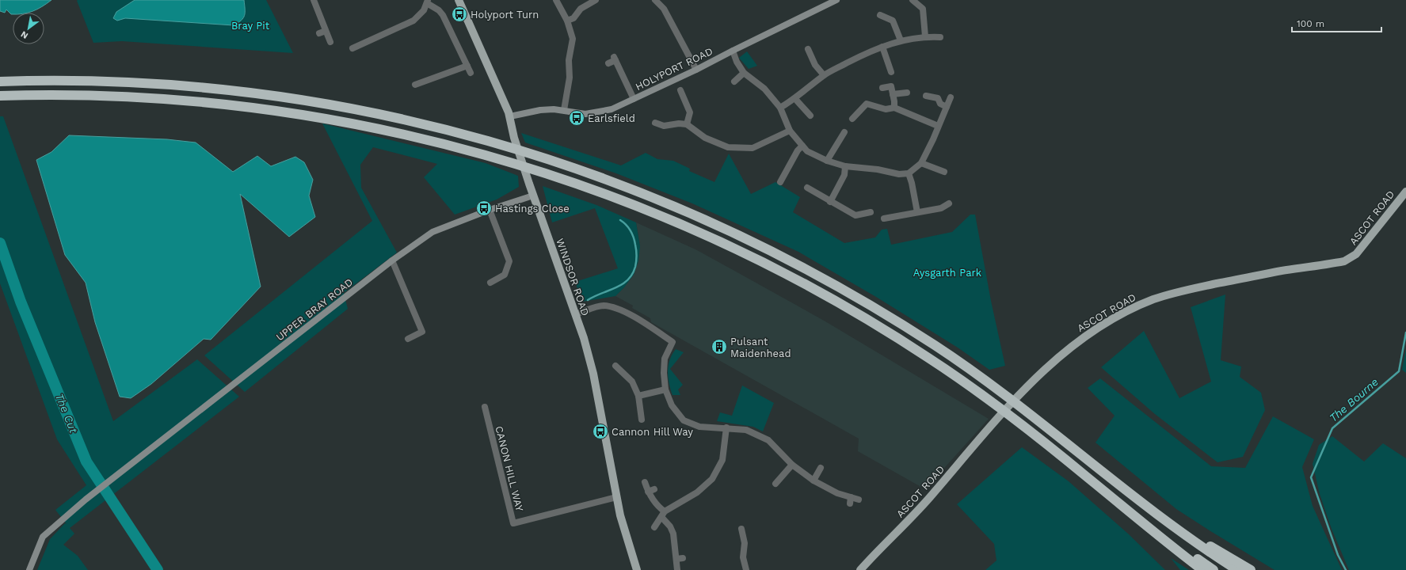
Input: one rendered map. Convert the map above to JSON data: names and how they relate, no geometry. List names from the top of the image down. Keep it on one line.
{"streets":{"main road":["HOLYPORT ROAD","ASCOT ROAD","WINDSOR ROAD","UPPER BRAY ROAD"],"street":["CANON HILL WAY"]},"crossings":[["HOLYPORT ROAD","WINDSOR ROAD"],["WINDSOR ROAD","UPPER BRAY ROAD"],["WINDSOR ROAD","CANON HILL WAY"]],"water":["The Bourne","The Cut"],"parks":["Bray Pit","Aysgarth Park"],"places":{"bus stop":["Holyport Turn","Earlsfield","Hastings Close","Cannon Hill Way"],"building":["Pulsant Maidenhead"]},"scale_bar":"100 m","north":"bottom left"}
